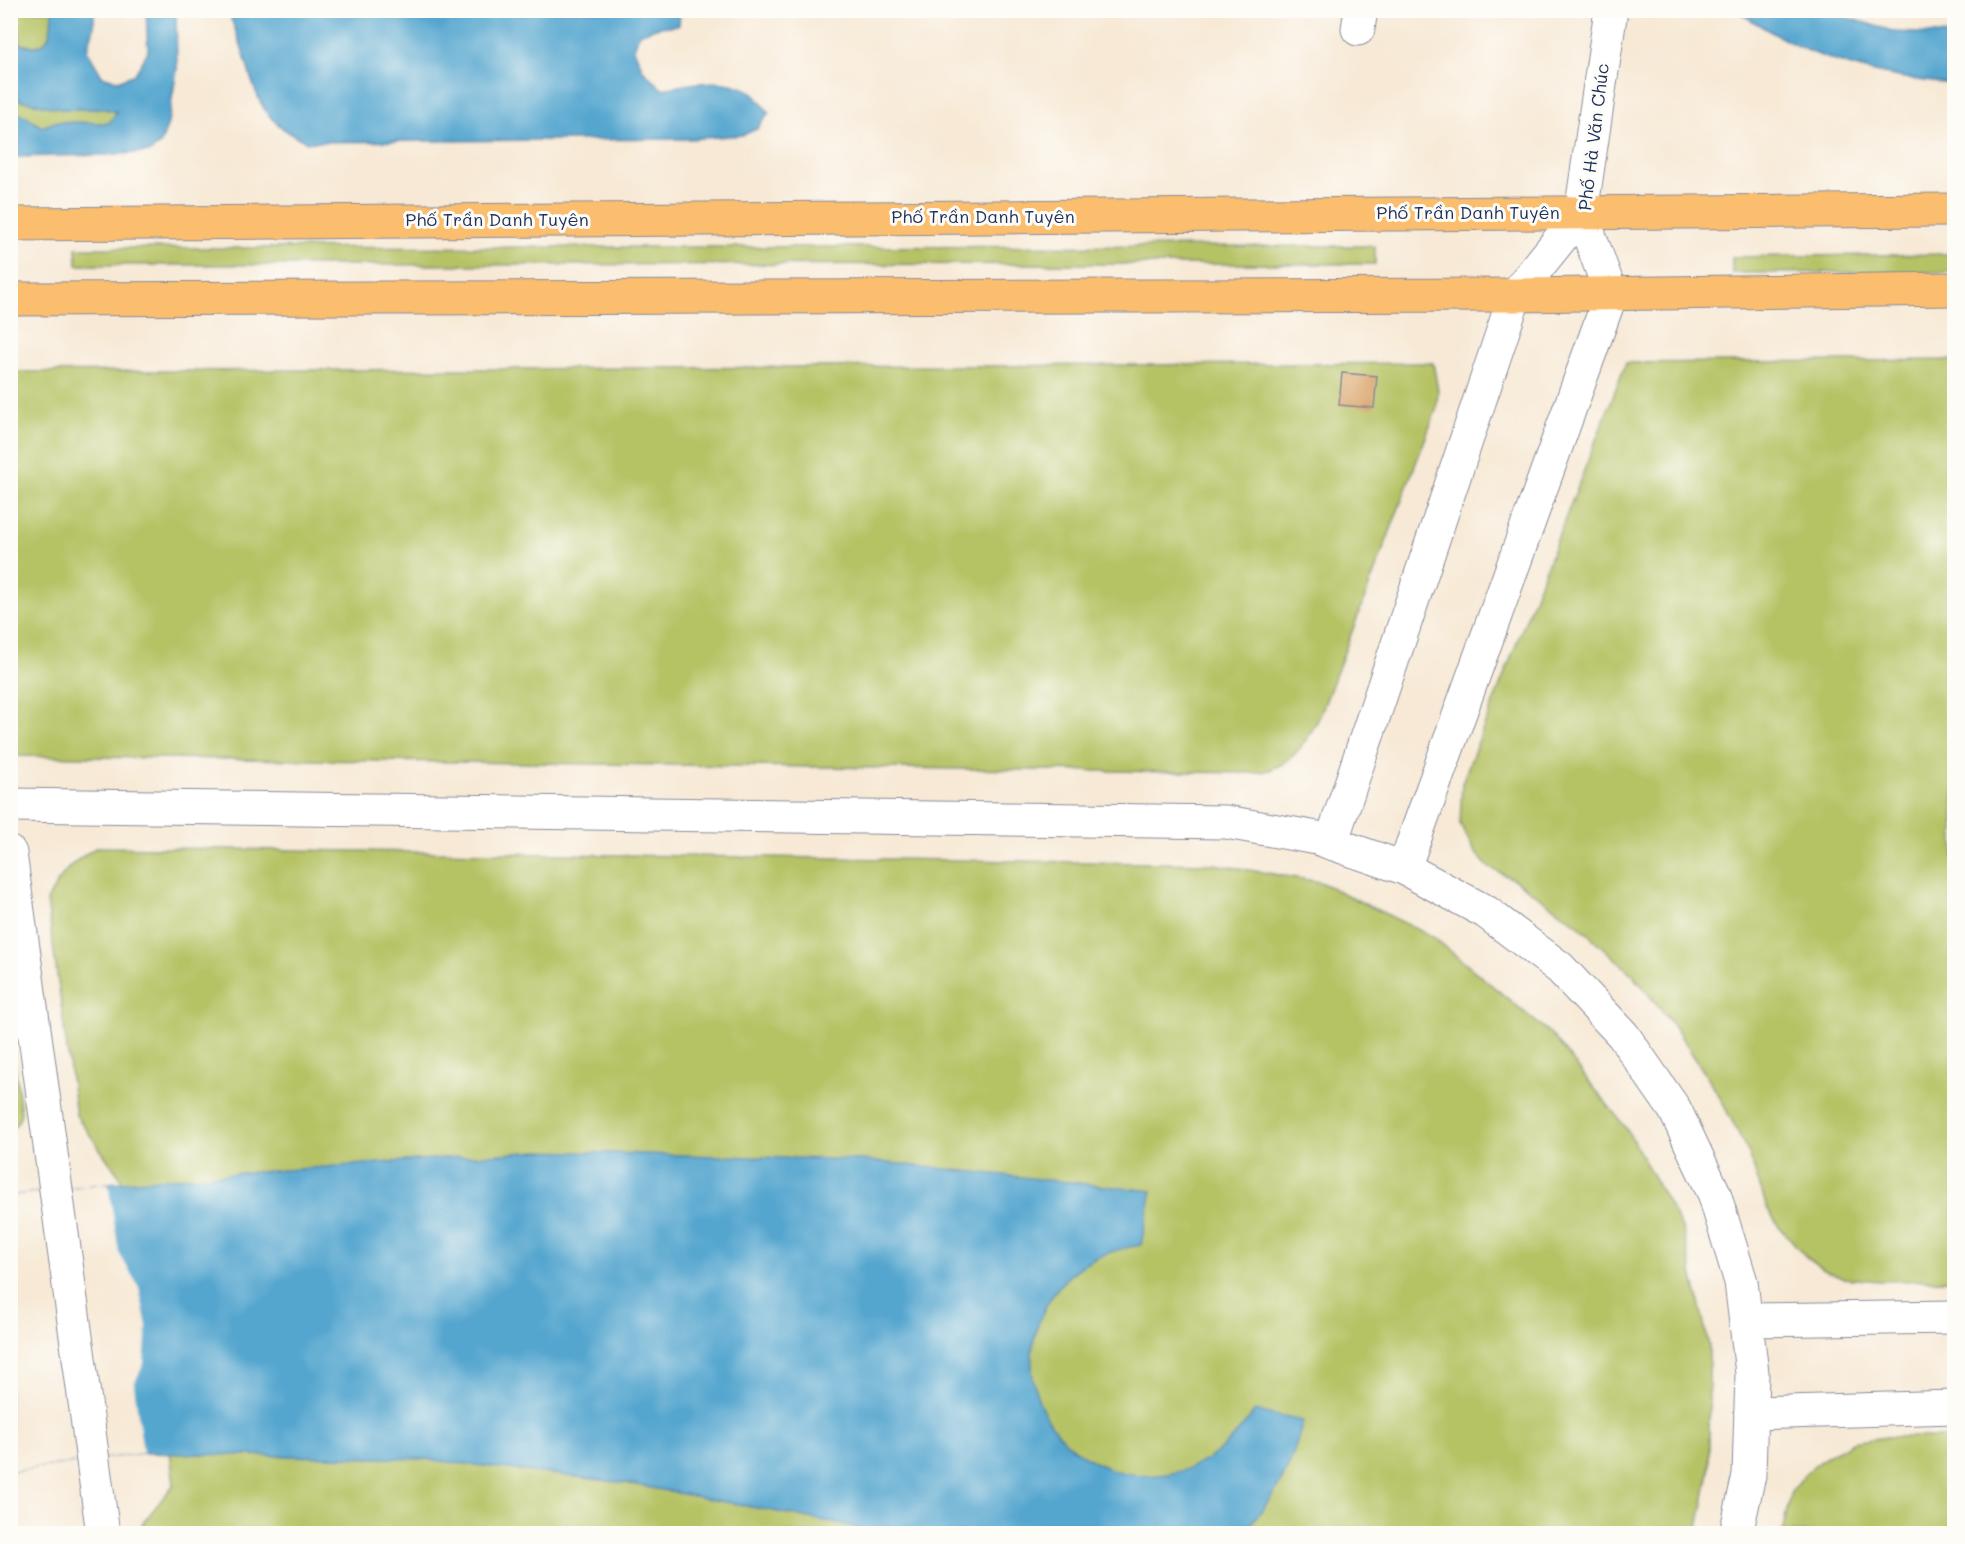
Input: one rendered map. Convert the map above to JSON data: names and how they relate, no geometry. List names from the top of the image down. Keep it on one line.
{"streets":{"main road":["Phố Trần Danh Tuyên"],"street":["Phố Hà Văn Chúc"]},"crossings":[["Phố Hà Văn Chúc","Phố Trần Danh Tuyên"]]}
